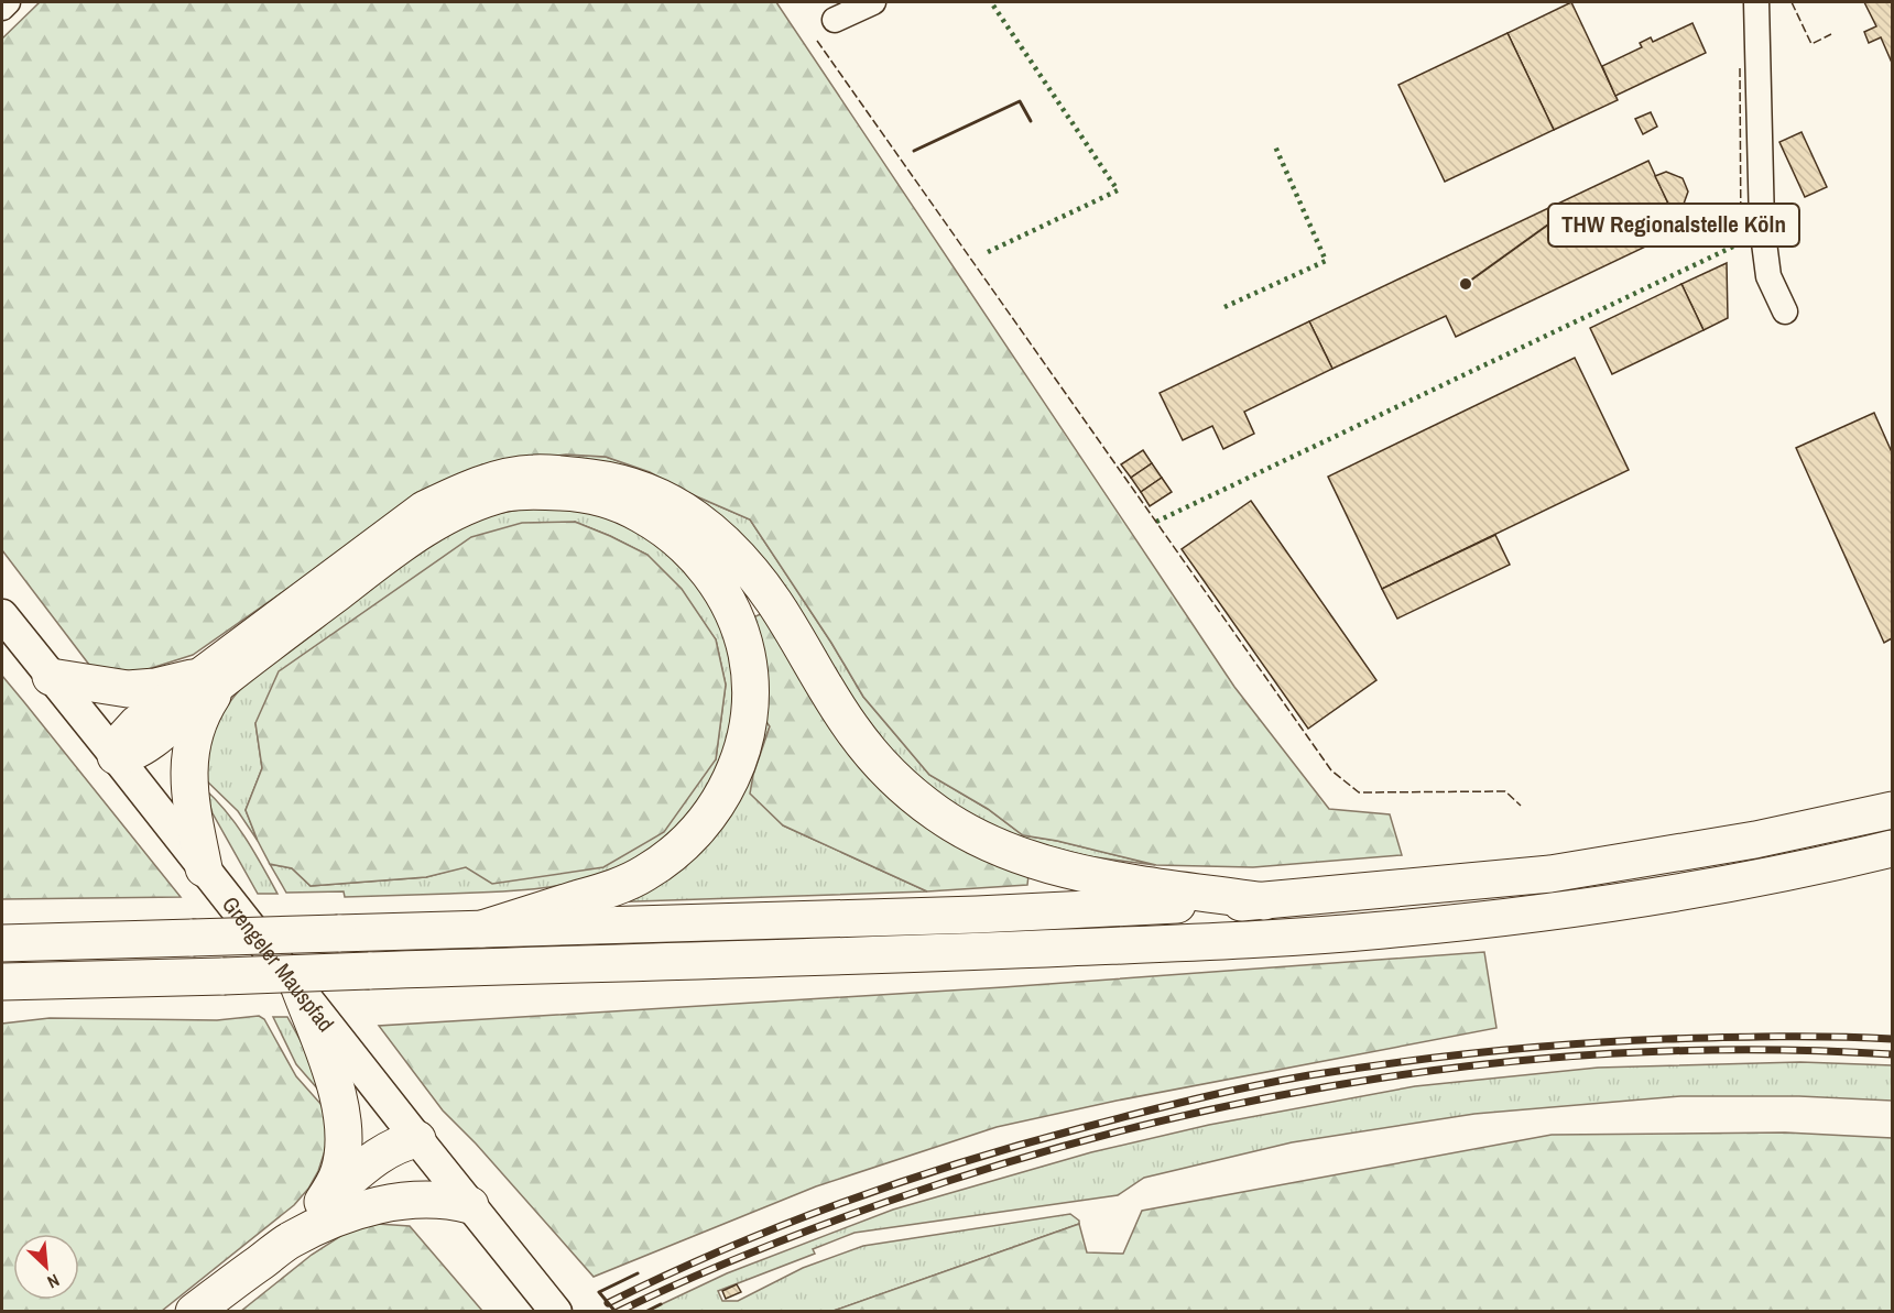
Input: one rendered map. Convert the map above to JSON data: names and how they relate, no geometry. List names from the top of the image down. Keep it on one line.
{"streets":{"main road":["Grengeler Mauspfad"]},"places":["THW Regionalstelle Köln"],"north":"bottom right"}
